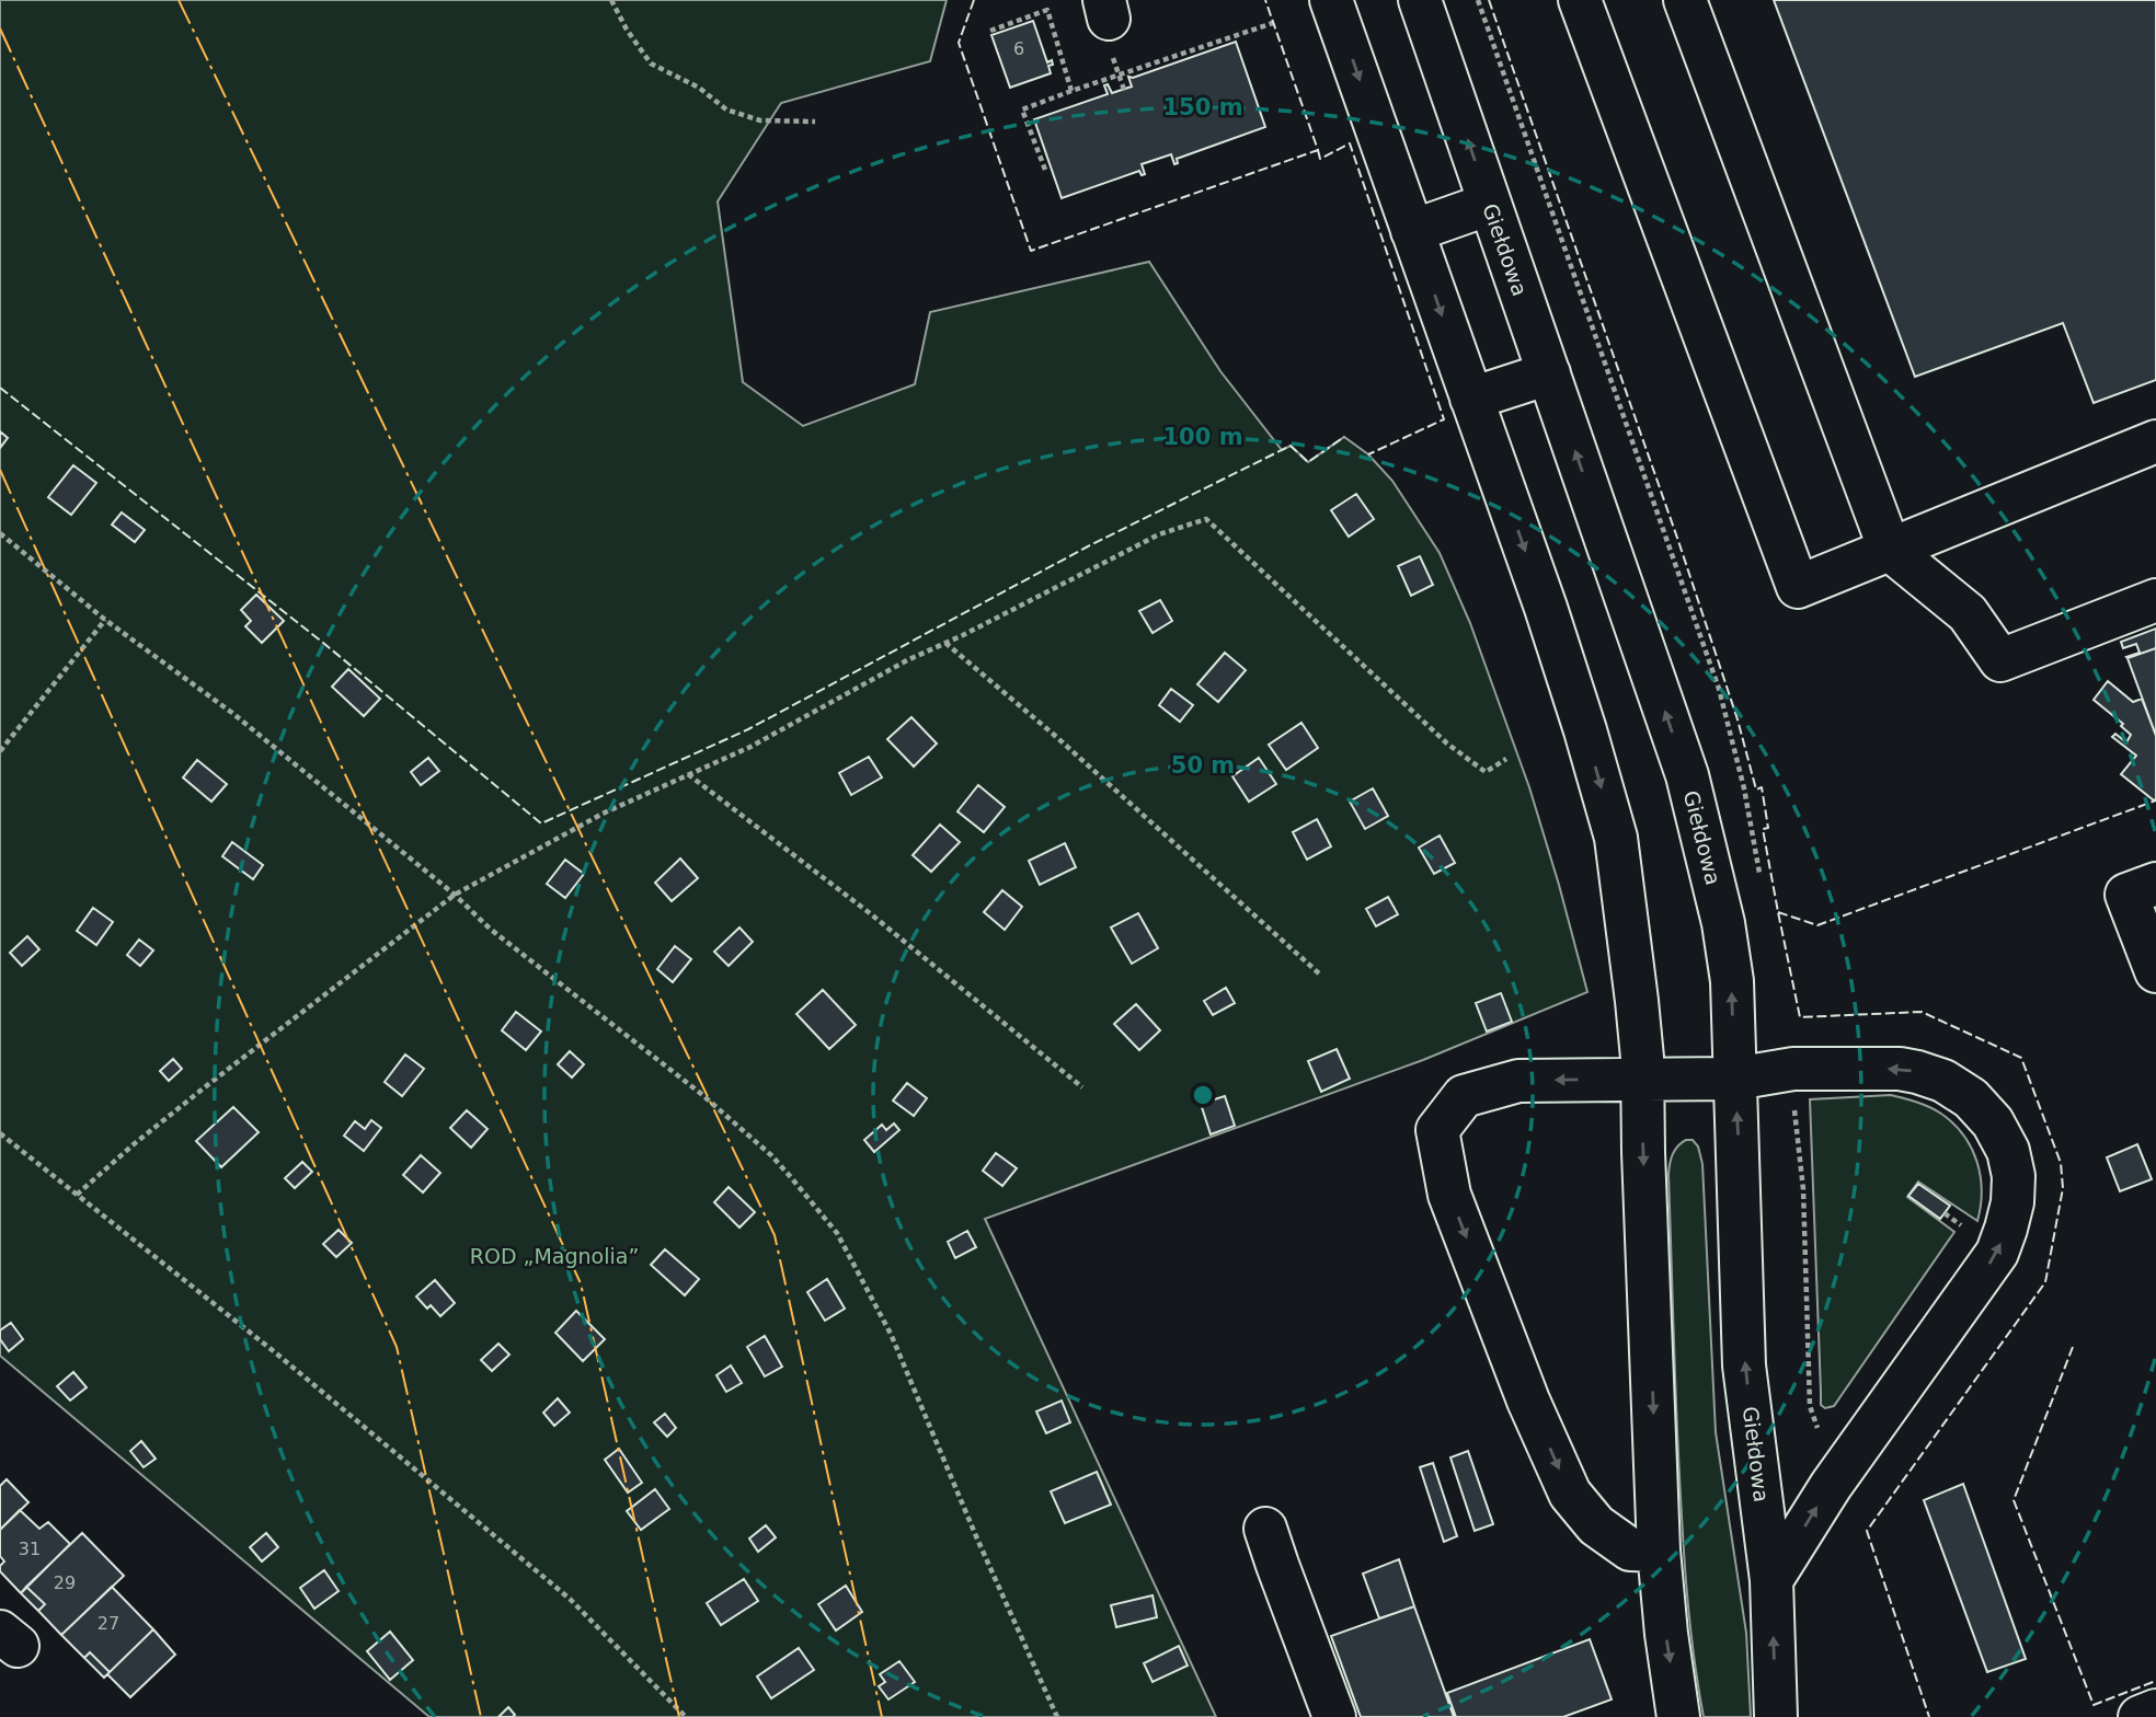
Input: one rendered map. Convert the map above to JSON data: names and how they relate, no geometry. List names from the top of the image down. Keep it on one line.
{"streets":{"street":["Giełdowa"]},"parks":["ROD „Magnolia”"],"house_numbers":["6","31","29","27"],"rings":["150 m","100 m","50 m"]}
